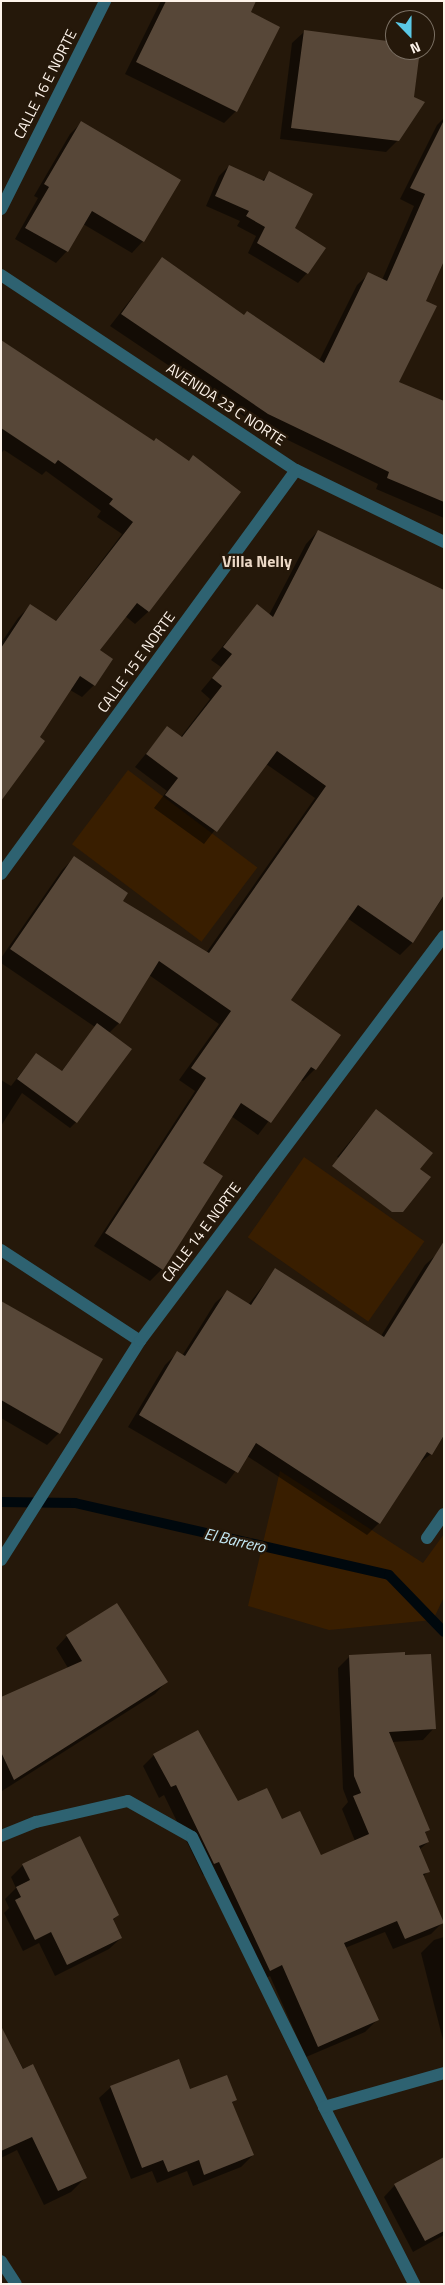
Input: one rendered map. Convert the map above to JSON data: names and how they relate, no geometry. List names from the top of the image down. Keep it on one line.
{"streets":{"street":["CALLE 16 E NORTE","AVENIDA 23 C NORTE","CALLE 15 E NORTE","CALLE 14 E NORTE"]},"crossings":[["AVENIDA 23 C NORTE","CALLE 15 E NORTE"]],"districts":["Villa Nelly"],"water":["El Barrero"],"north":"bottom"}
